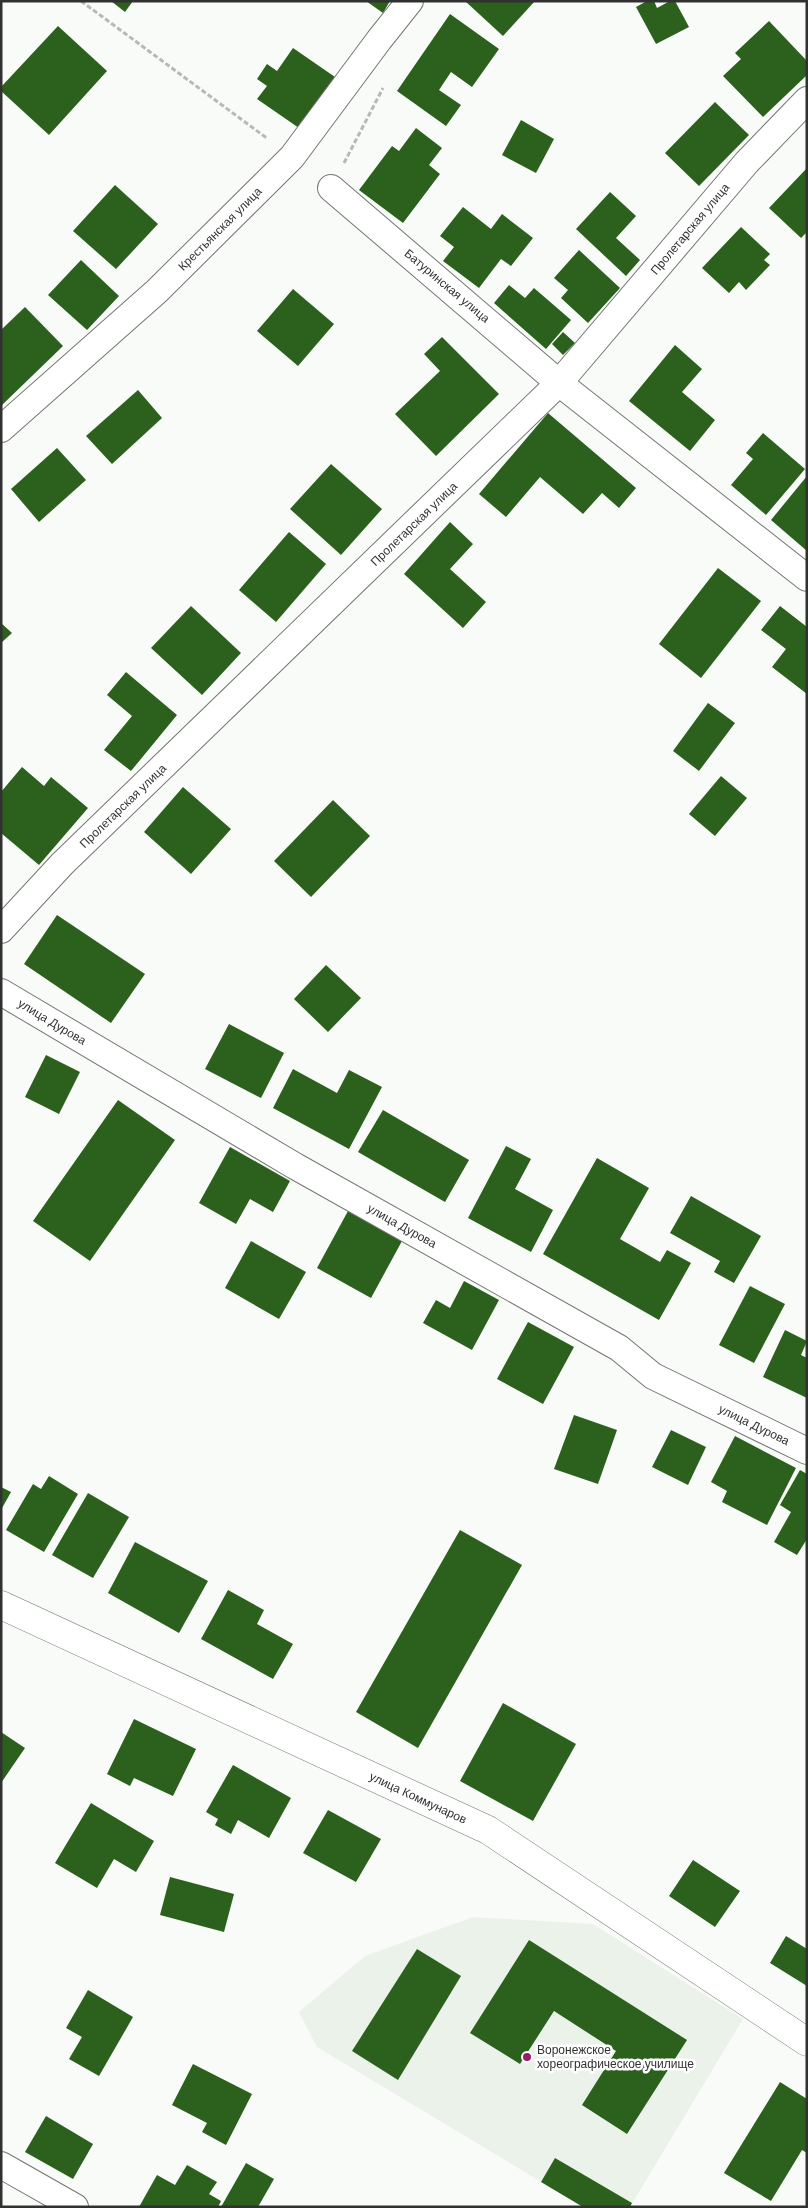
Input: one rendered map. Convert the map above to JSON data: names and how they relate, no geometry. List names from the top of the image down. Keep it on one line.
{"streets":{"street":["Крестьянская улица","Пролетарская улица","Батуринская улица","улица Дурова","улица Коммунаров"]},"crossings":[["Пролетарская улица","Батуринская улица"]],"places":["Воронежское хореографическое училище"]}
